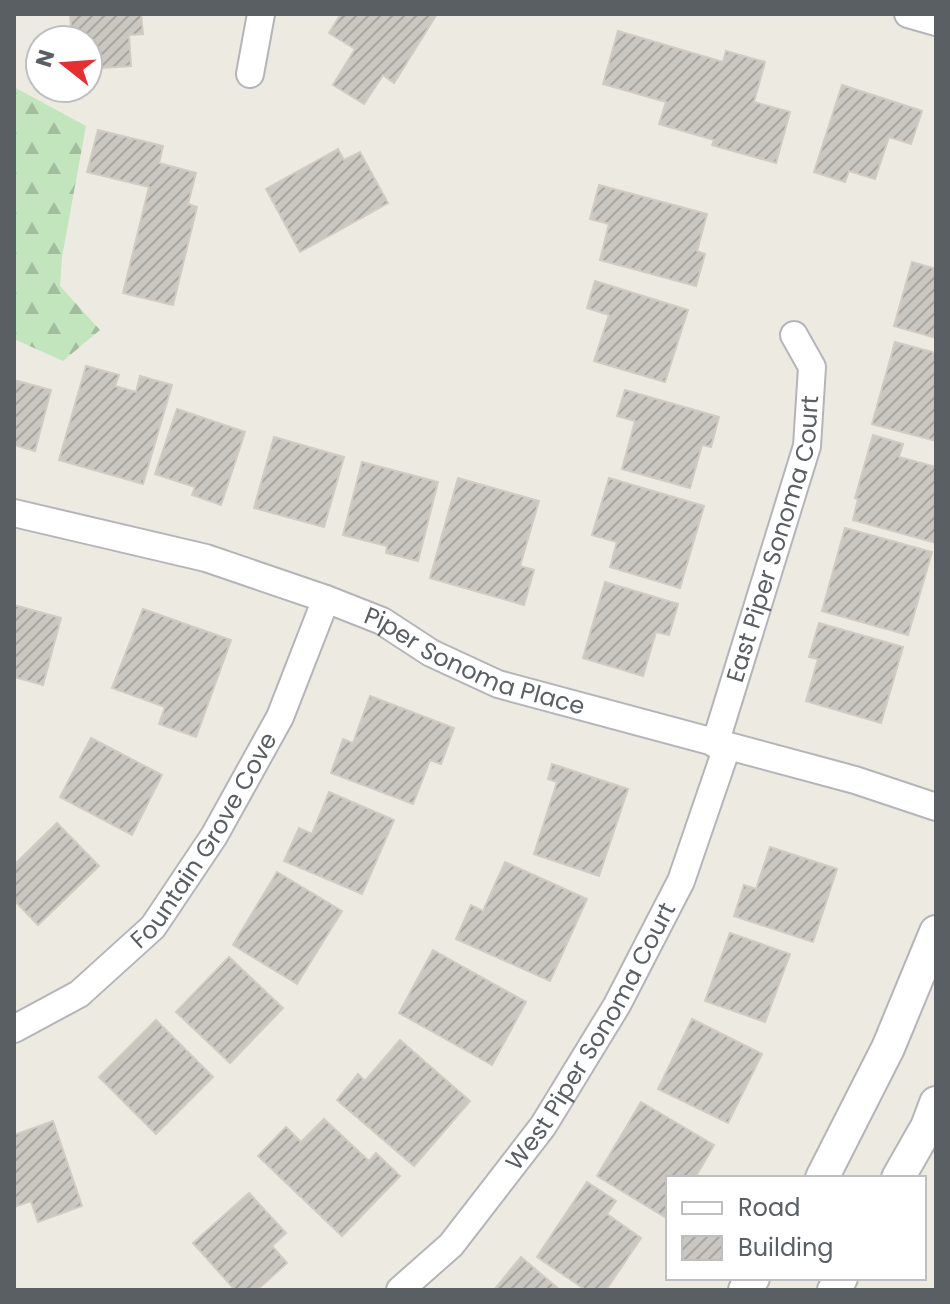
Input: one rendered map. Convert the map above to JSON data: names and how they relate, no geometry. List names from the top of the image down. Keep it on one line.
{"streets":{"street":["East Piper Sonoma Court","Piper Sonoma Place","Fountain Grove Cove","West Piper Sonoma Court"]},"crossings":[["East Piper Sonoma Court","Piper Sonoma Place"],["East Piper Sonoma Court","West Piper Sonoma Court"],["Piper Sonoma Place","Fountain Grove Cove"],["Piper Sonoma Place","West Piper Sonoma Court"]],"legend":["Road","Building"],"north":"left"}
